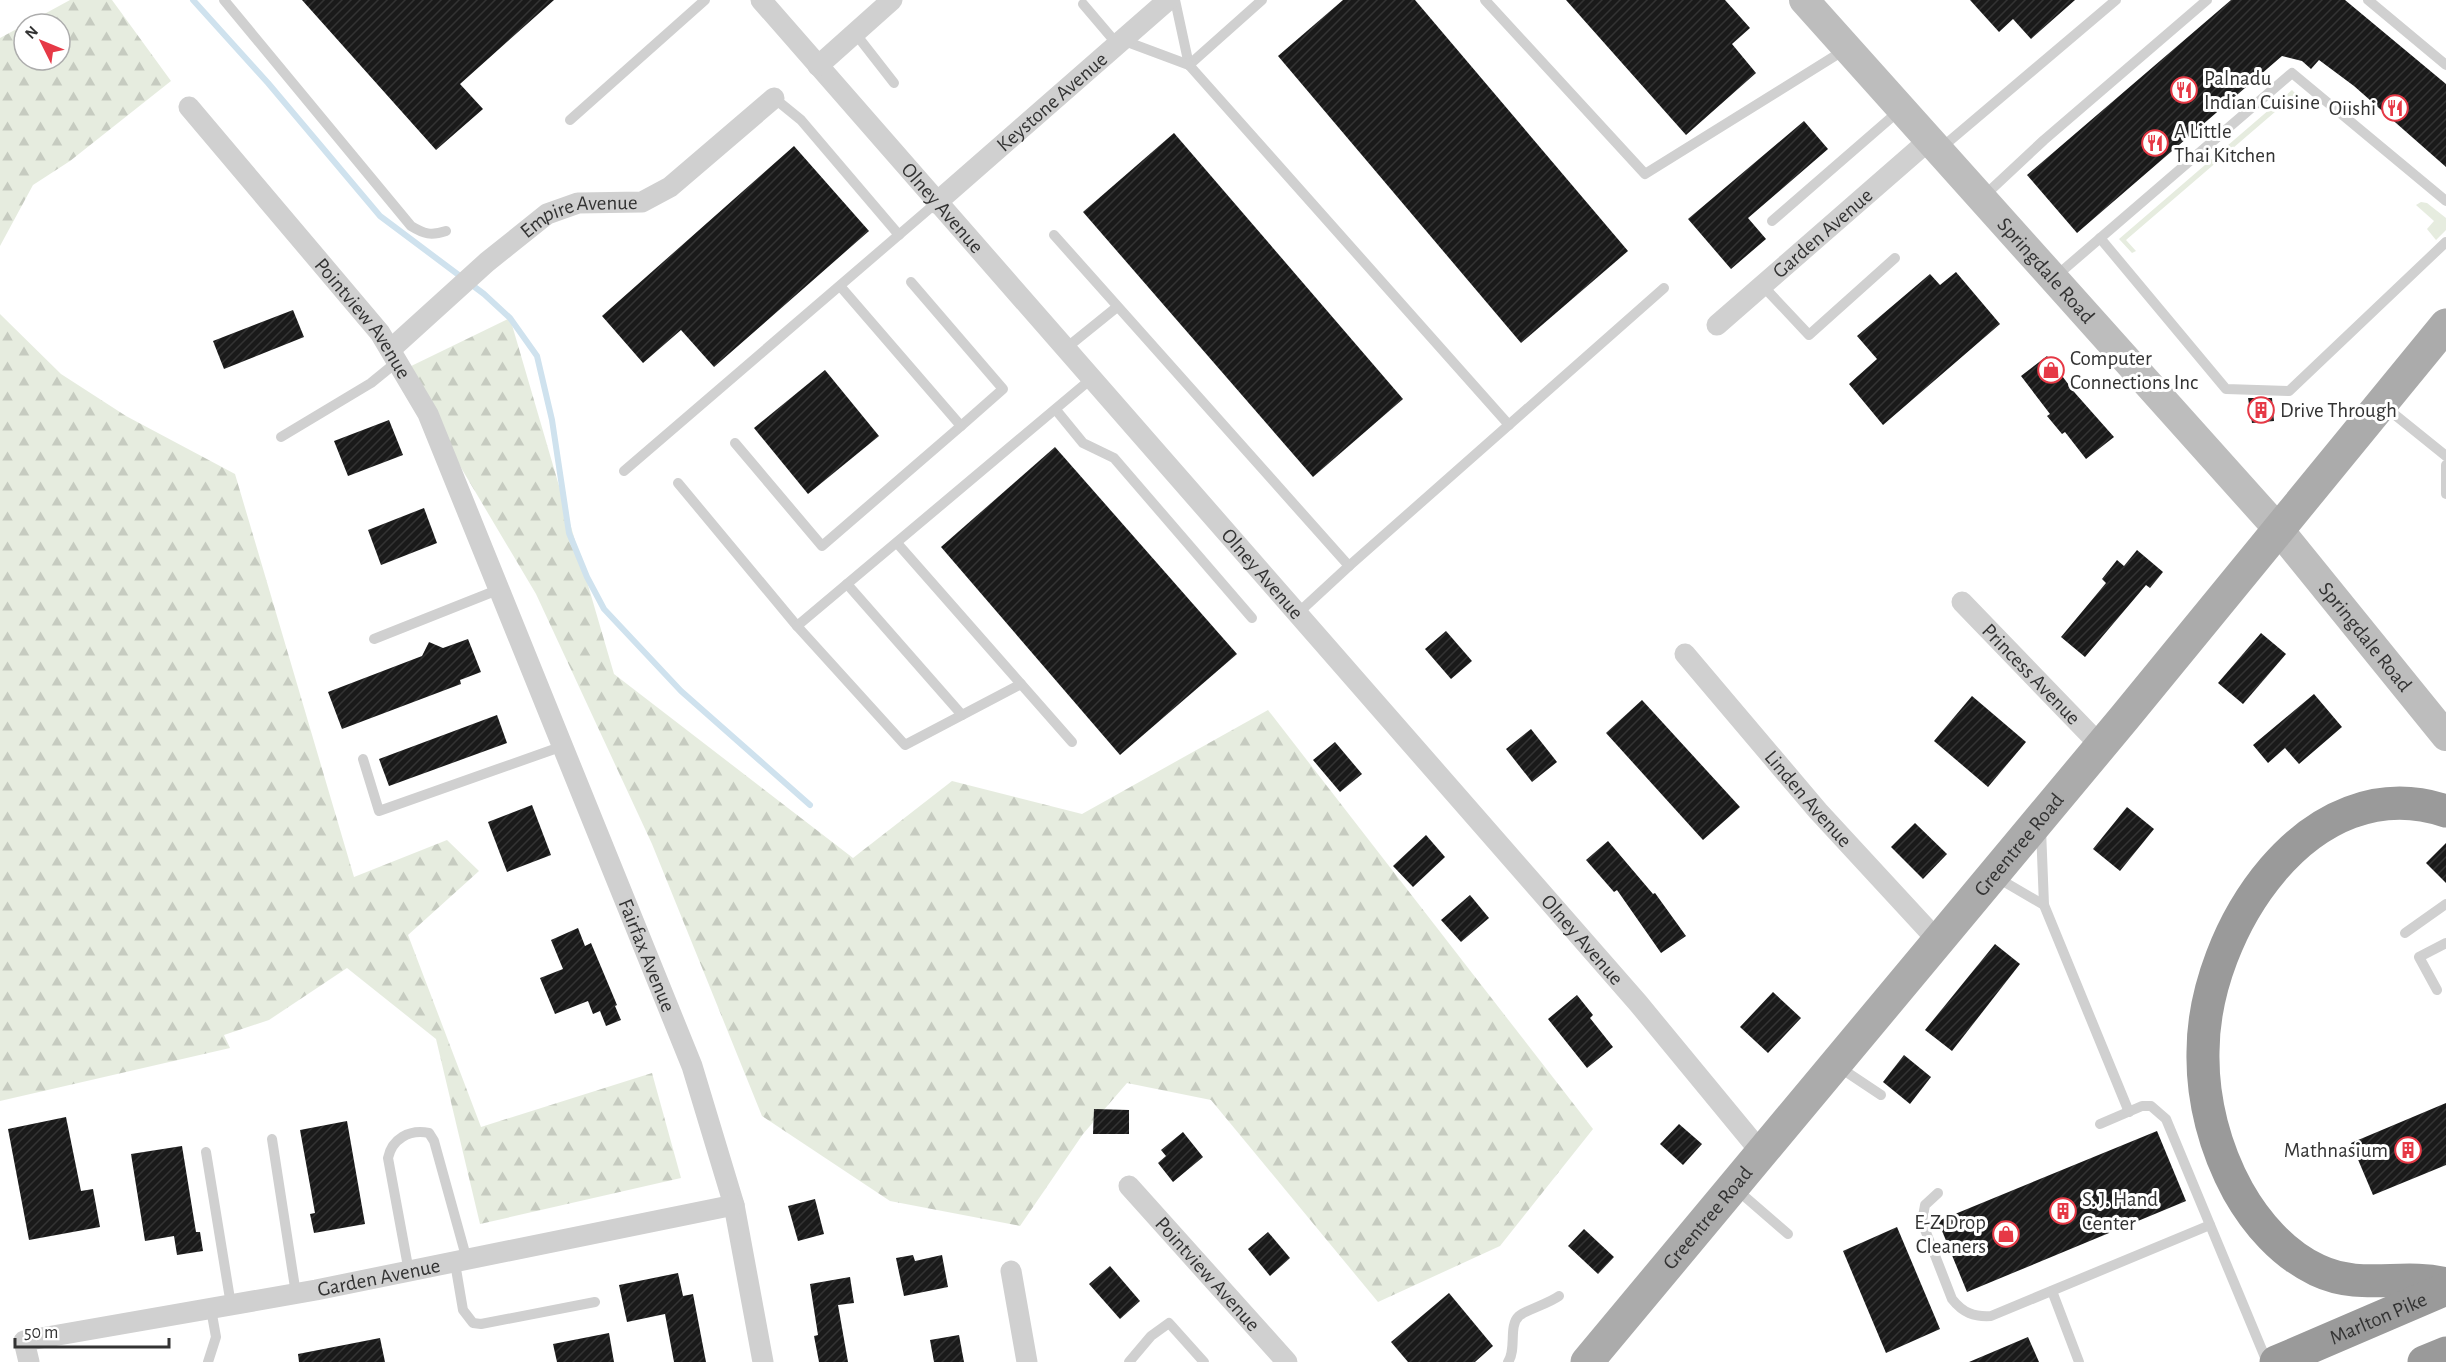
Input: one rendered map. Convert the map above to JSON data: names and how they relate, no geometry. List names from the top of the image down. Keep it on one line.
{"streets":{"highway":["Marlton Pike"],"main road":["Springdale Road","Greentree Road"],"street":["Keystone Avenue","Olney Avenue","Empire Avenue","Garden Avenue","Pointview Avenue","Princess Avenue","Linden Avenue","Fairfax Avenue"]},"crossings":[["Keystone Avenue","Olney Avenue"],["Olney Avenue","Greentree Road"],["Empire Avenue","Pointview Avenue"],["Garden Avenue","Springdale Road"],["Garden Avenue","Fairfax Avenue"],["Springdale Road","Greentree Road"],["Pointview Avenue","Fairfax Avenue"],["Princess Avenue","Greentree Road"],["Linden Avenue","Greentree Road"]],"places":{"restaurant":["Palnadu Indian Cuisine","Oiishi","A Little Thai Kitchen"],"shop":["Computer Connections Inc","E-Z Drop Cleaners"],"building":["Drive Through","Mathnasium","S. J. Hand Center"]},"scale_bar":"50 m","north":"top left"}
